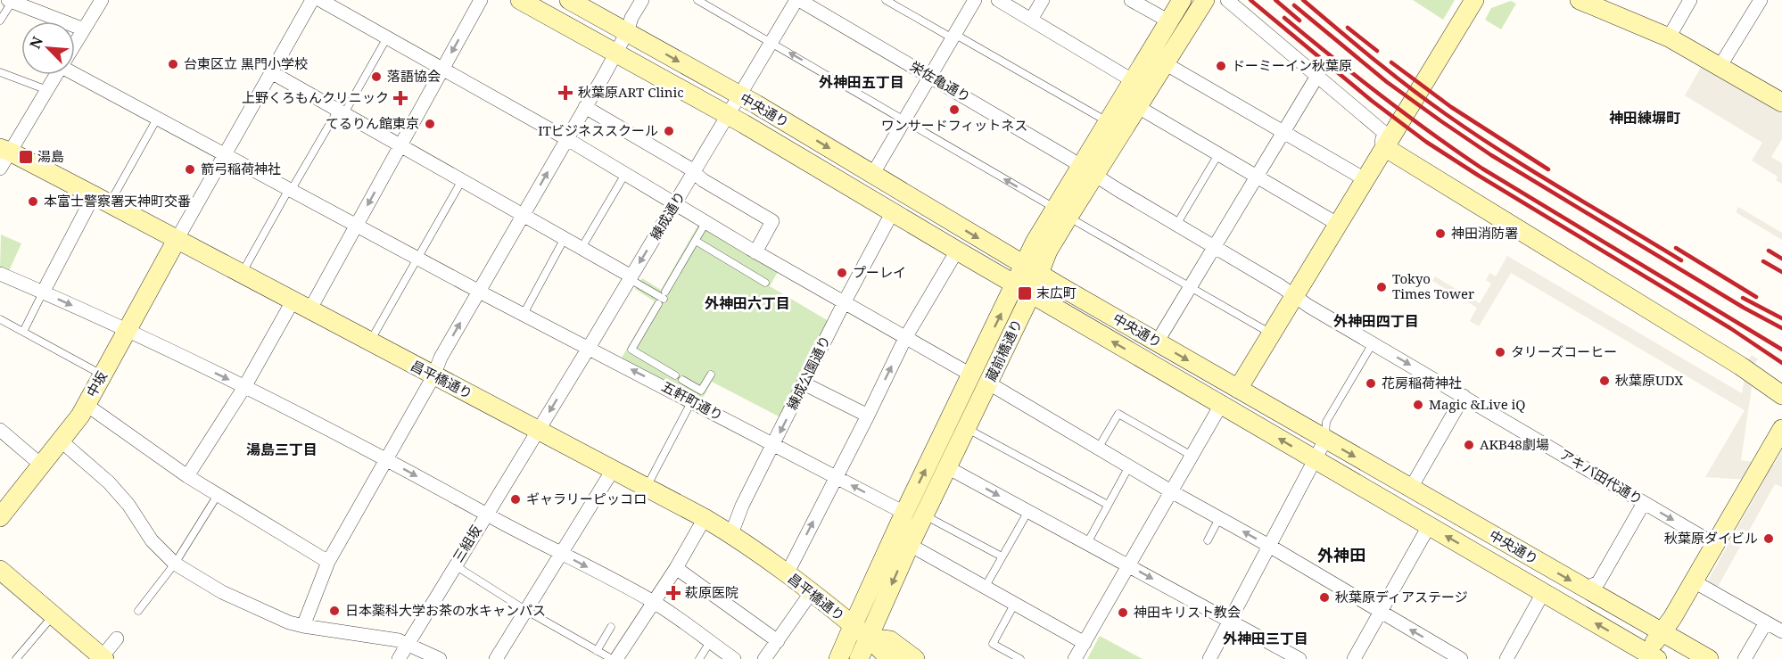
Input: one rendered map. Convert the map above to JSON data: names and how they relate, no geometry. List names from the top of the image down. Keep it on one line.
{"streets":{"main road":["中央通り","蔵前橋通り","昌平橋通り","中坂"],"street":["栄佐亀通り","練成通り","練成公園通り","五軒町通り","アキバ田代通り","三組坂"]},"crossings":[["栄佐亀通り","練成通り"],["栄佐亀通り","蔵前橋通り"],["栄佐亀通り","アキバ田代通り"],["中央通り","練成通り"],["中央通り","蔵前橋通り"],["中央通り","練成公園通り"],["練成通り","昌平橋通り"],["練成通り","五軒町通り"],["練成通り","三組坂"],["蔵前橋通り","昌平橋通り"],["蔵前橋通り","五軒町通り"],["練成公園通り","昌平橋通り"],["練成公園通り","五軒町通り"],["昌平橋通り","中坂"],["昌平橋通り","三組坂"]],"one_way":["練成通り"],"districts":["外神田五丁目","神田練塀町","外神田六丁目","外神田四丁目","湯島三丁目","外神田","外神田三丁目"],"places":{"other":["台東区立 黒門小学校","ドーミーイン秋葉原","落語協会","ワンサードフィットネス","てるりん館東京","ITビジネススクール","箭弓稲荷神社","本富士警察署天神町交番","神田消防署","プーレイ","Tokyo Times Tower","タリーズコーヒー","秋葉原UDX","花房稲荷神社","Magic &Live iQ","AKB48劇場","ギャラリーピッコロ","秋葉原ダイビル","秋葉原ディアステージ","日本薬科大学お茶の水キャンパス","神田キリスト教会"],"health":["秋葉原ART Clinic","上野くろもんクリニック","萩原医院"],"transit":["湯島","末広町"]},"north":"top left"}
